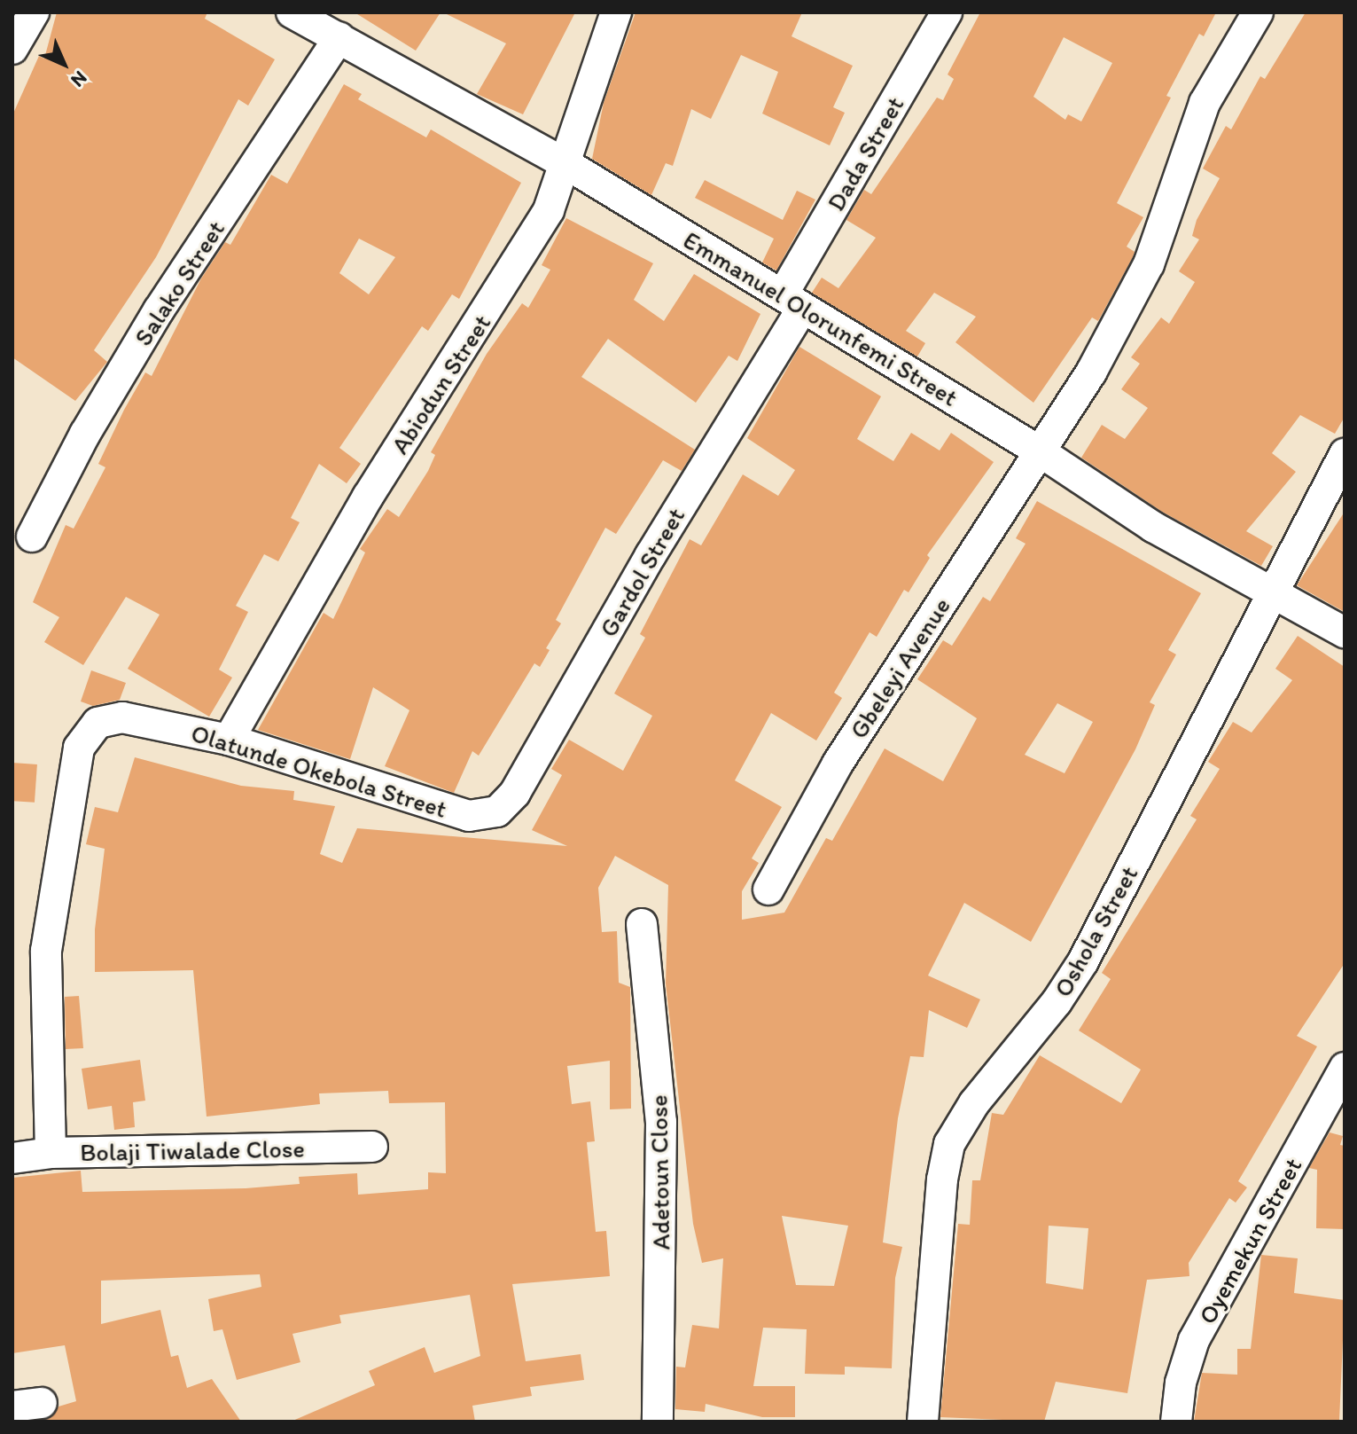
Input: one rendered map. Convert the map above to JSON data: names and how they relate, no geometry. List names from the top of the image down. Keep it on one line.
{"streets":{"street":["Dada Street","Salako Street","Emmanuel Olorunfemi Street","Abiodun Street","Gardol Street","Gbeleyi Avenue","Olatunde Okebola Street","Oshola Street","Bolaji Tiwalade Close","Adetoun Close","Oyemekun Street"]},"crossings":[["Dada Street","Emmanuel Olorunfemi Street"],["Dada Street","Gardol Street"],["Salako Street","Emmanuel Olorunfemi Street"],["Emmanuel Olorunfemi Street","Abiodun Street"],["Emmanuel Olorunfemi Street","Gardol Street"],["Emmanuel Olorunfemi Street","Gbeleyi Avenue"],["Emmanuel Olorunfemi Street","Oshola Street"],["Abiodun Street","Olatunde Okebola Street"],["Gardol Street","Olatunde Okebola Street"],["Olatunde Okebola Street","Bolaji Tiwalade Close"]],"north":"bottom right"}
